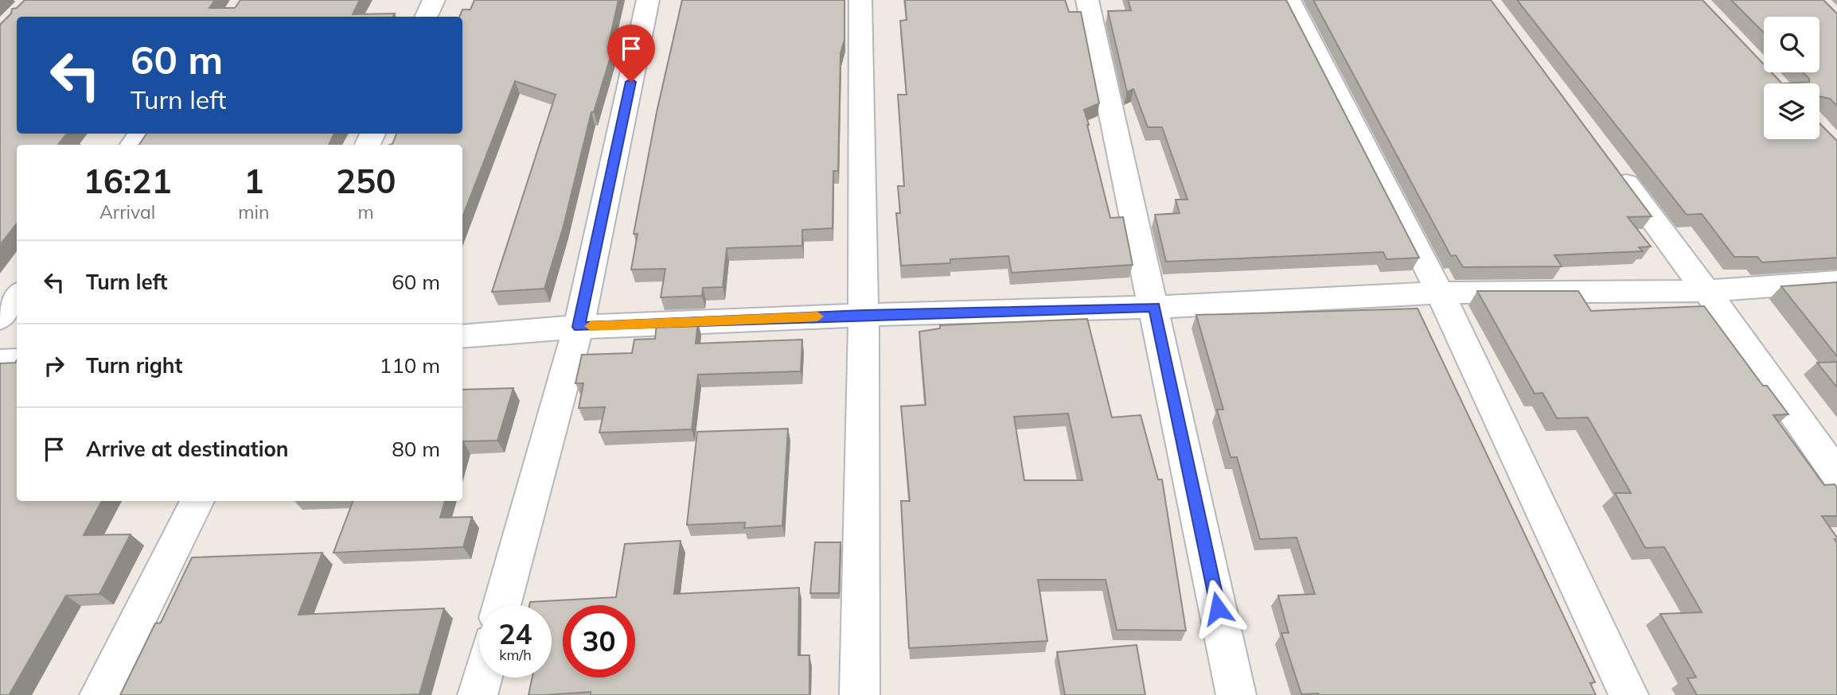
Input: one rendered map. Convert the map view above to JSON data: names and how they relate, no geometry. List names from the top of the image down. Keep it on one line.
{"page":{"turn":["60 m","Turn left"],"eta":["16:21","Arrival","1","min","250","m"],"list":[{"name":"Turn left","value":"60 m"},{"name":"Turn right","value":"110 m"},{"name":"Arrive at destination","value":"80 m"}],"speed":"24 km/h","limit":"30"}}
